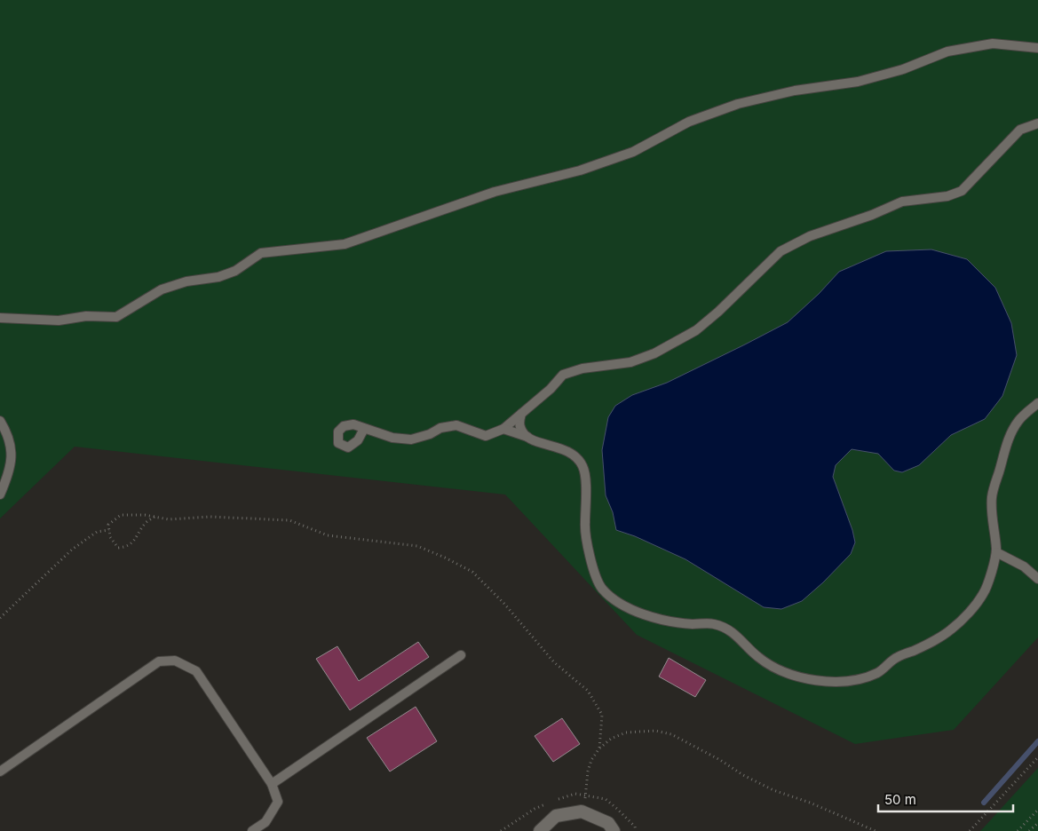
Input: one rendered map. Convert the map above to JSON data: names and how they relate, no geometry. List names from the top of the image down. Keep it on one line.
{"scale_bar":"50 m"}
